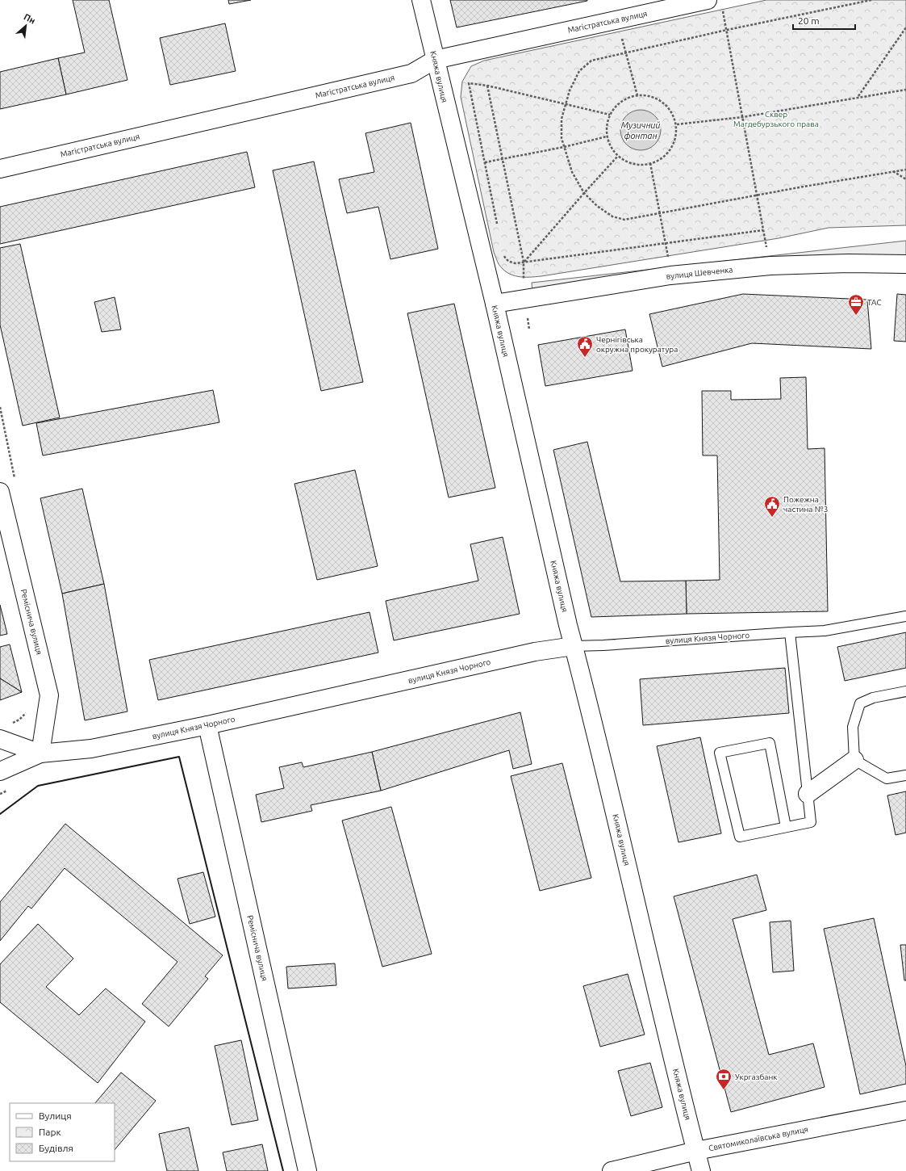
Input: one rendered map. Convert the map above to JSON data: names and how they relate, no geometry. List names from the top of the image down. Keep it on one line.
{"streets":{"street":["Магістратська вулиця","Княжа вулиця","вулиця Шевченка","Реміснича вулиця","вулиця Князя Чорного","Святомиколаївська вулиця"]},"crossings":[["Магістратська вулиця","Княжа вулиця"],["Княжа вулиця","вулиця Шевченка"],["Княжа вулиця","вулиця Князя Чорного"],["Княжа вулиця","Святомиколаївська вулиця"],["Реміснича вулиця","вулиця Князя Чорного"]],"water":["Музичний фонтан"],"parks":["Сквер Магдебурзького права"],"places":{"office":["ТАС"],"public building":["Чернігівська окружна прокуратура","Пожежна частина №3"],"bank":["Укргазбанк"]},"legend":["Вулиця","Парк","Будівля"],"scale_bar":"20 m","north":"top right"}
